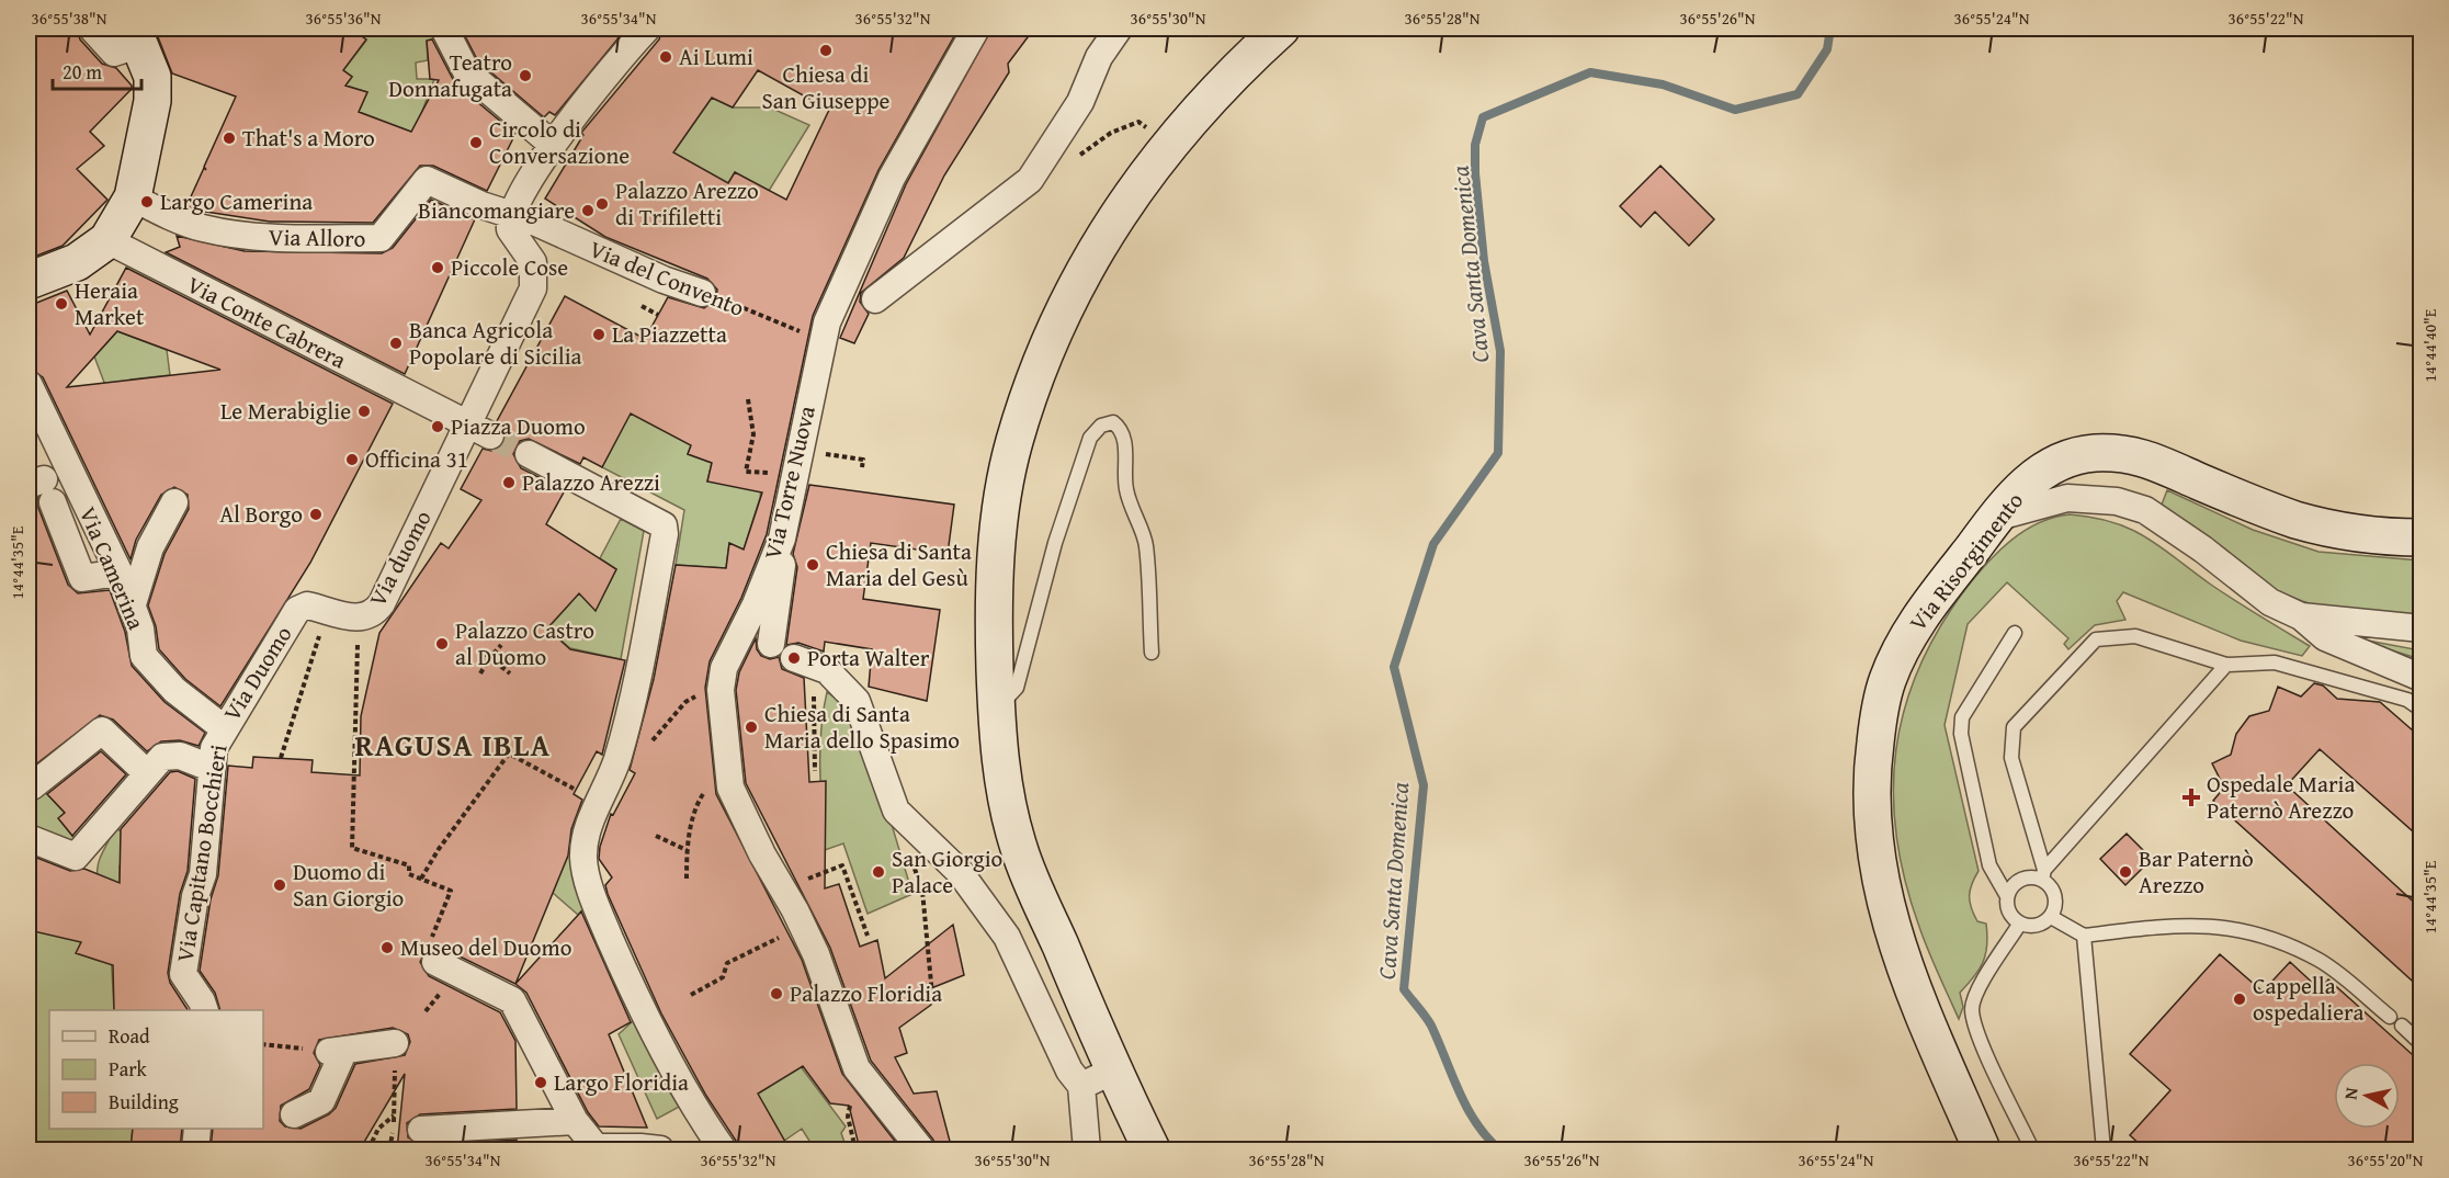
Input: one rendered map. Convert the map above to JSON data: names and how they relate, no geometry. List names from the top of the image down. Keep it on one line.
{"streets":{"street":["Via Alloro","Via del Convento","Via Conte Cabrera","Via Torre Nuova","Via duomo","Via Risorgimento","Via Camerina","Via Duomo","Via Capitano Bocchieri"]},"crossings":[["Via Alloro","Via del Convento"],["Via del Convento","Via Torre Nuova"],["Via Conte Cabrera","Via duomo"],["Via duomo","Via Duomo"],["Via Camerina","Via Duomo"],["Via Camerina","Via Capitano Bocchieri"],["Via Duomo","Via Capitano Bocchieri"]],"districts":["RAGUSA IBLA"],"water":["Cava Santa Domenica"],"places":{"other":["Chiesa di San Giuseppe","Ai Lumi","Teatro Donnafugata","That's a Moro","Circolo di Conversazione","Largo Camerina","Palazzo Arezzo di Trifiletti","Biancomangiare","Piccole Cose","Heraia Market","La Piazzetta","Banca Agricola Popolare di Sicilia","Le Merabiglie","Piazza Duomo","Officina 31","Palazzo Arezzi","Al Borgo","Chiesa di Santa Maria del Gesù","Palazzo Castro al Duomo","Porta Walter","Chiesa di Santa Maria dello Spasimo","San Giorgio Palace","Bar Paternò Arezzo","Duomo di San Giorgio","Museo del Duomo","Palazzo Floridia","Cappella ospedaliera","Largo Floridia"],"health":["Ospedale Maria Paternò Arezzo"]},"legend":["Road","Park","Building"],"scale_bar":"20 m","north":"left","coordinates":["36°55'38\"N","36°55'36\"N","36°55'34\"N","36°55'32\"N","36°55'30\"N","36°55'28\"N","36°55'26\"N","36°55'24\"N","36°55'22\"N","14°44'40\"E","14°44'35\"E","36°55'20\"N"]}
